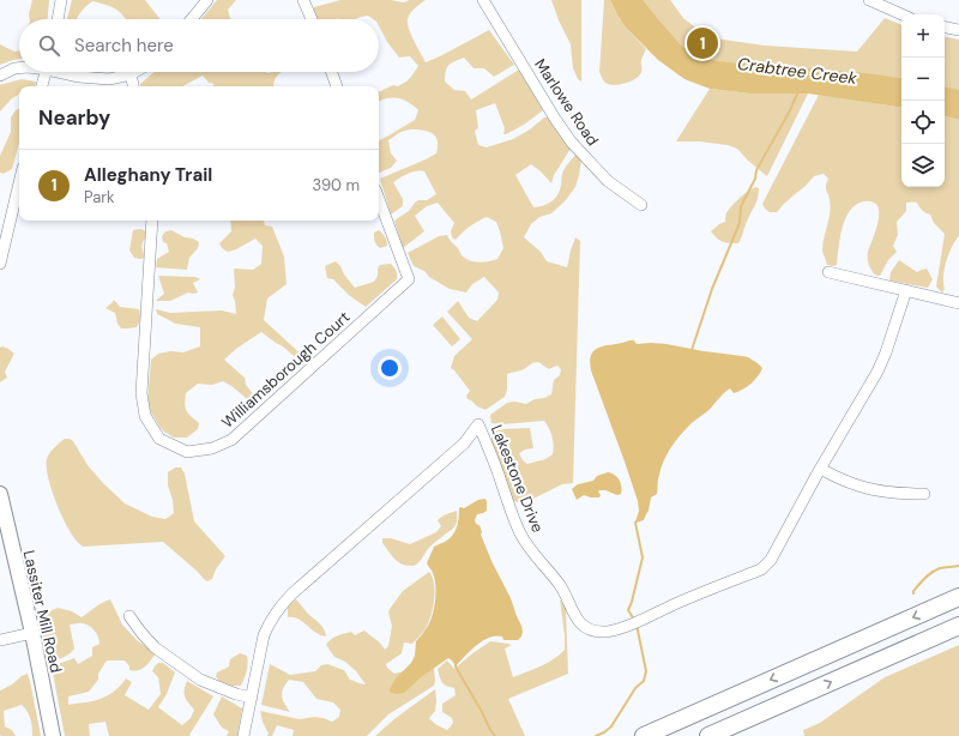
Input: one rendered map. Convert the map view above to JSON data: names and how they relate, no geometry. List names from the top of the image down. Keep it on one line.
{"streets":{"main road":["Lassiter Mill Road"],"street":["Marlowe Road","Williamsborough Court","Lakestone Drive"]},"water":["Crabtree Creek"],"page":{"map_buttons":["+","−"],"search":"Search here","pins":"1","heading":"Nearby","list":[{"mark":"1","name":"Alleghany Trail","note":"Park","value":"390 m"}]}}
